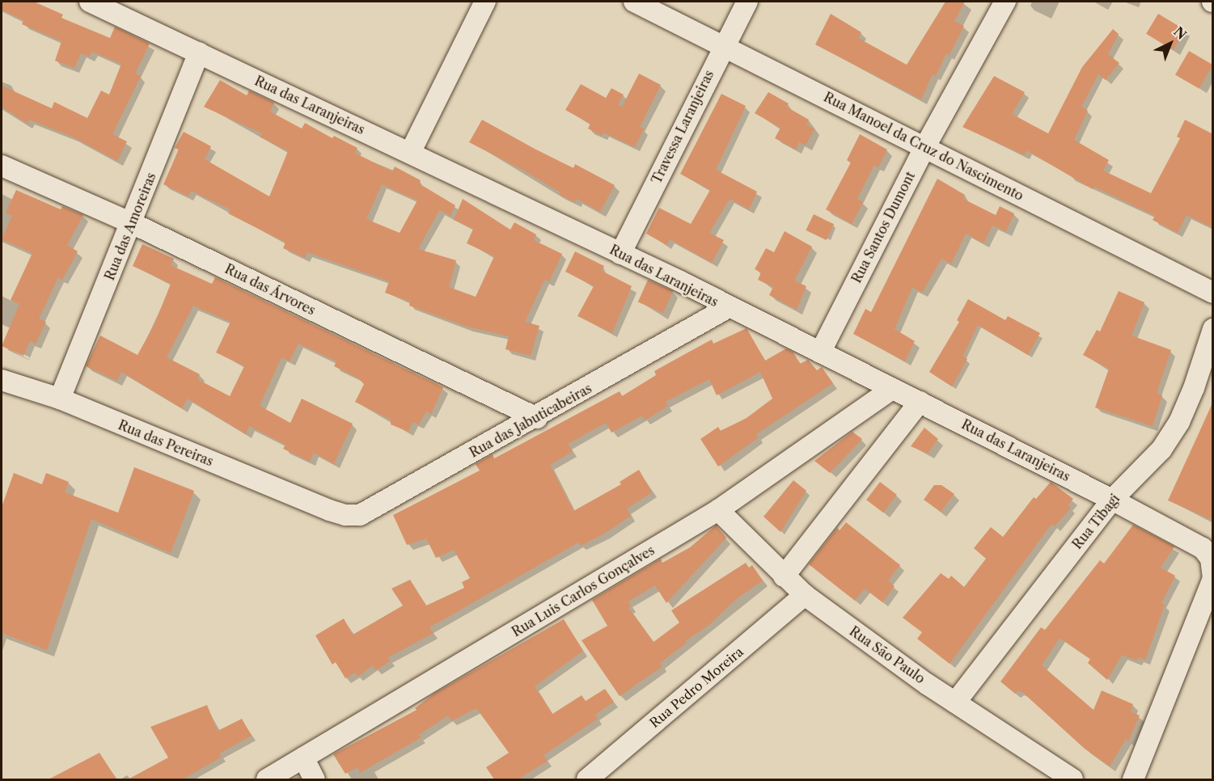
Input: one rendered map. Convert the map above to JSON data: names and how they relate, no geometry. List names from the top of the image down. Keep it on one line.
{"streets":{"street":["Rua das Laranjeiras","Travessa Laranjeiras","Rua Manoel da Cruz do Nascimento","Rua das Amoreiras","Rua Santos Dumont","Rua das Árvores","Rua das Jabuticabeiras","Rua das Pereiras","Rua Tibagi","Rua Luis Carlos Gonçalves","Rua São Paulo","Rua Pedro Moreira"]},"crossings":[["Rua das Laranjeiras","Travessa Laranjeiras"],["Rua das Laranjeiras","Rua das Amoreiras"],["Rua das Laranjeiras","Rua Santos Dumont"],["Rua das Laranjeiras","Rua das Jabuticabeiras"],["Rua das Laranjeiras","Rua Tibagi"],["Rua das Laranjeiras","Rua Luis Carlos Gonçalves"],["Travessa Laranjeiras","Rua Manoel da Cruz do Nascimento"],["Rua Manoel da Cruz do Nascimento","Rua Santos Dumont"],["Rua das Amoreiras","Rua das Árvores"],["Rua das Amoreiras","Rua das Pereiras"],["Rua das Árvores","Rua das Jabuticabeiras"],["Rua das Jabuticabeiras","Rua das Pereiras"],["Rua Tibagi","Rua São Paulo"],["Rua Luis Carlos Gonçalves","Rua São Paulo"],["Rua São Paulo","Rua Pedro Moreira"]],"north":"top right"}
